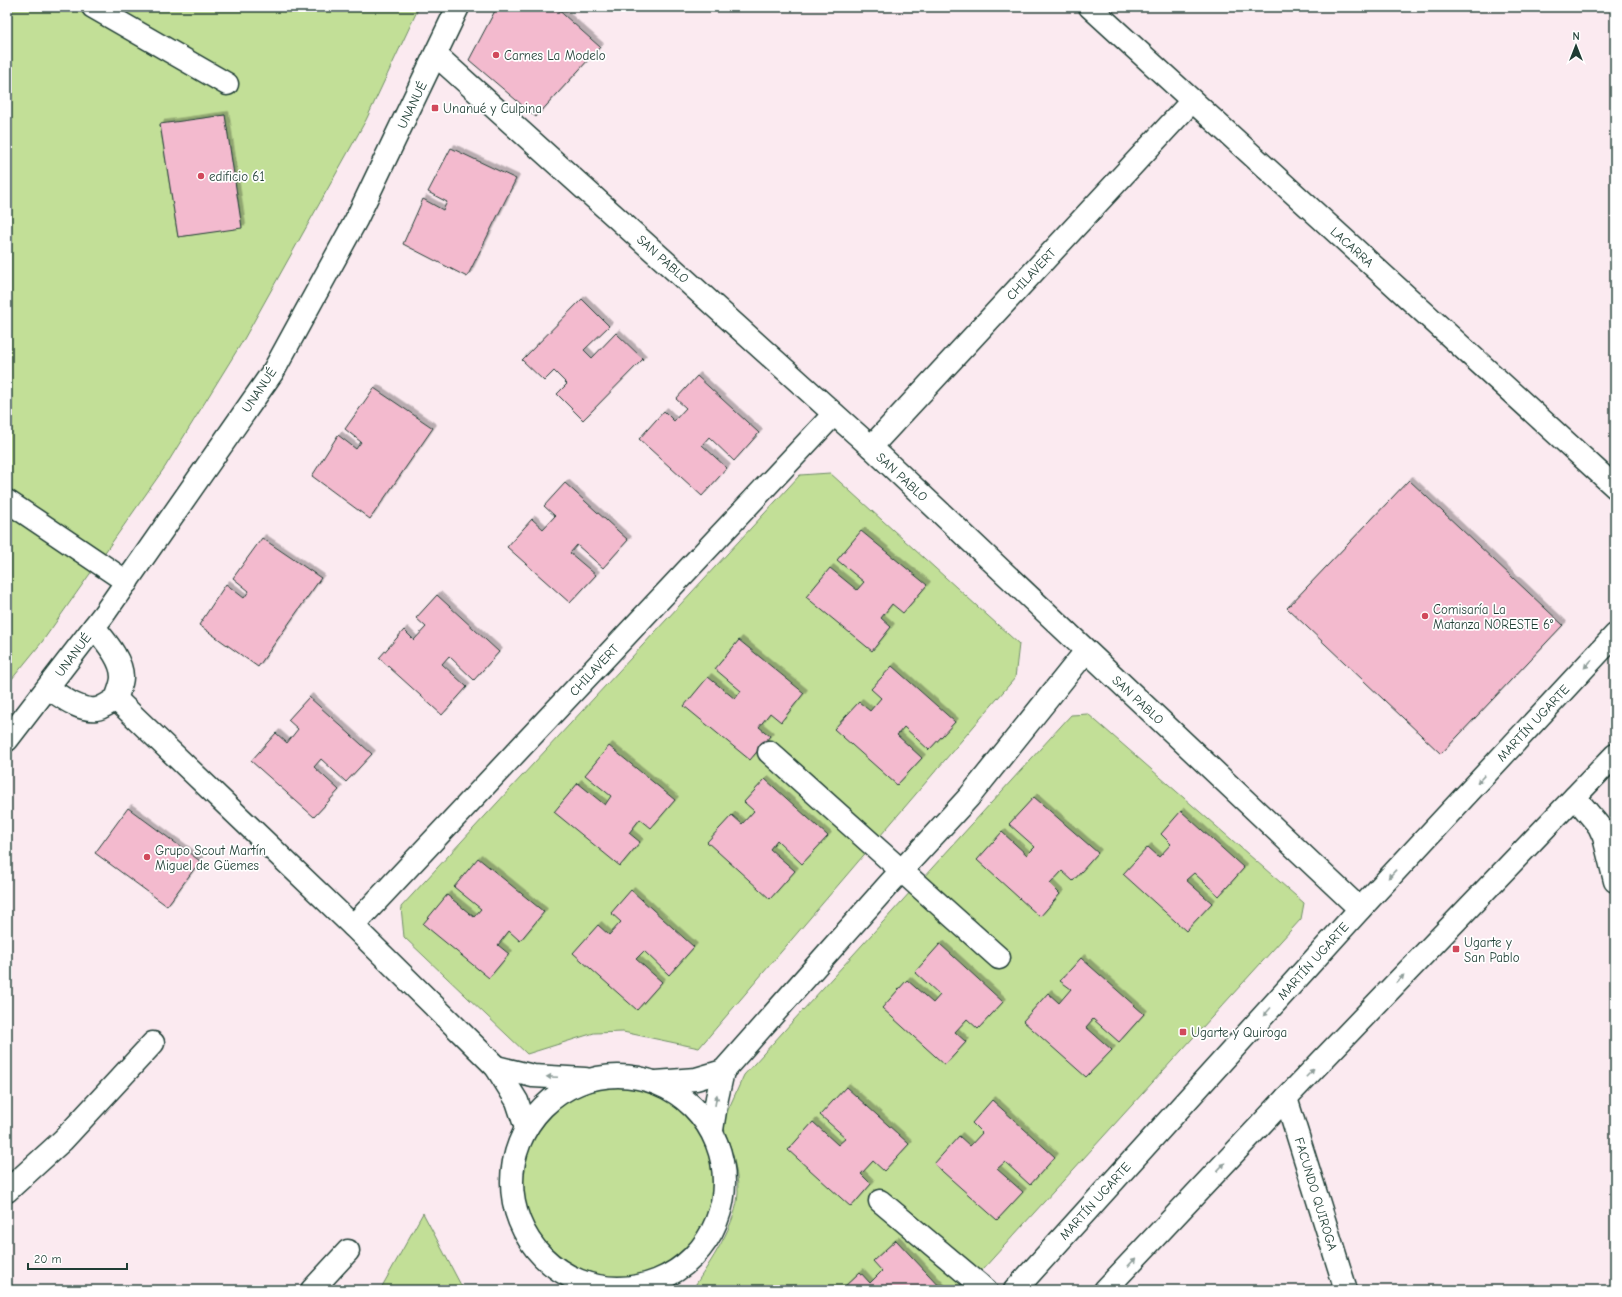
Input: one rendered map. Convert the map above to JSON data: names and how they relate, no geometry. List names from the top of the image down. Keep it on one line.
{"streets":{"street":["UNANUÉ","LACARRA","SAN PABLO","CHILAVERT","MARTÍN UGARTE","FACUNDO QUIROGA"]},"crossings":[["UNANUÉ","SAN PABLO"],["LACARRA","CHILAVERT"],["SAN PABLO","CHILAVERT"],["SAN PABLO","MARTÍN UGARTE"]],"places":{"other":["Carnes La Modelo","edificio 61","Comisaría La Matanza NORESTE 6°","Grupo Scout Martín Miguel de Güemes"],"transit":["Unanué y Culpina","Ugarte y San Pablo","Ugarte y Quiroga"]},"scale_bar":"20 m","north":"top"}
